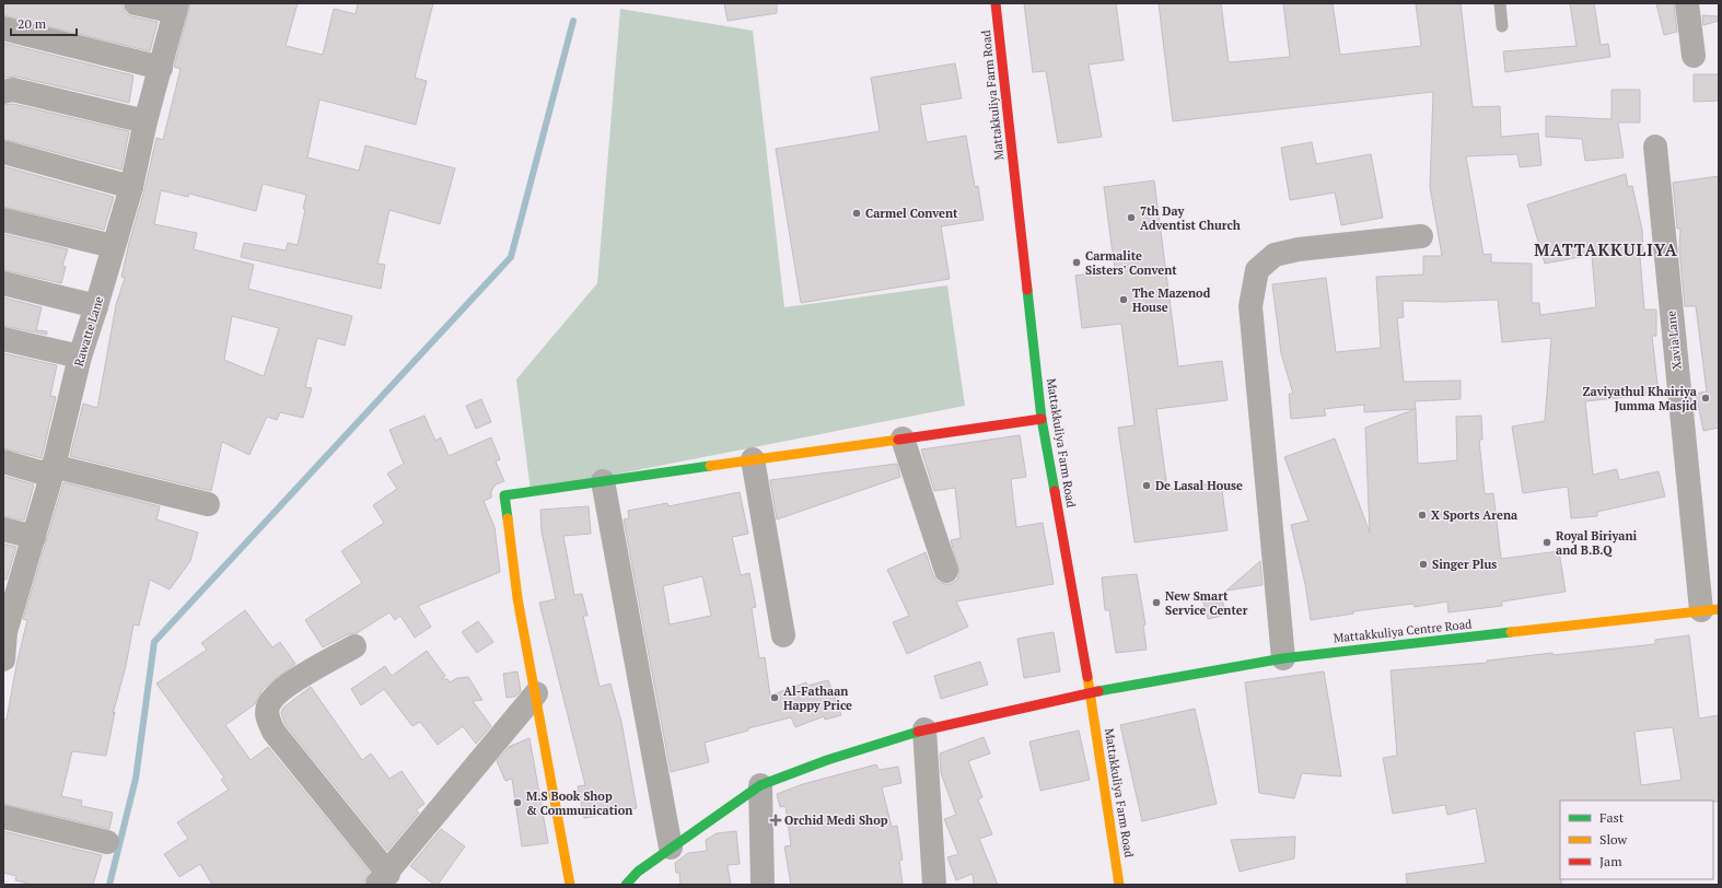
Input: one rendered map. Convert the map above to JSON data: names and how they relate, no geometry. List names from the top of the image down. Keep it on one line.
{"streets":{"street":["Mattakkuliya Farm Road","Rawatte Lane","Xavia Lane","Mattakkuliya Centre Road"]},"crossings":[["Mattakkuliya Farm Road","Mattakkuliya Centre Road"],["Xavia Lane","Mattakkuliya Centre Road"]],"districts":["MATTAKKULIYA"],"places":{"other":["Carmel Convent","7th Day Adventist Church","Carmalite Sisters' Convent","The Mazenod House","Zaviyathul Khairiya Jumma Masjid","De Lasal House","X Sports Arena","Royal Biriyani and B.B.Q","Singer Plus","New Smart Service Center","Al-Fathaan Happy Price","M.S Book Shop & Communication"],"health":["Orchid Medi Shop"]},"legend":["Fast","Slow","Jam"],"scale_bar":"20 m"}
